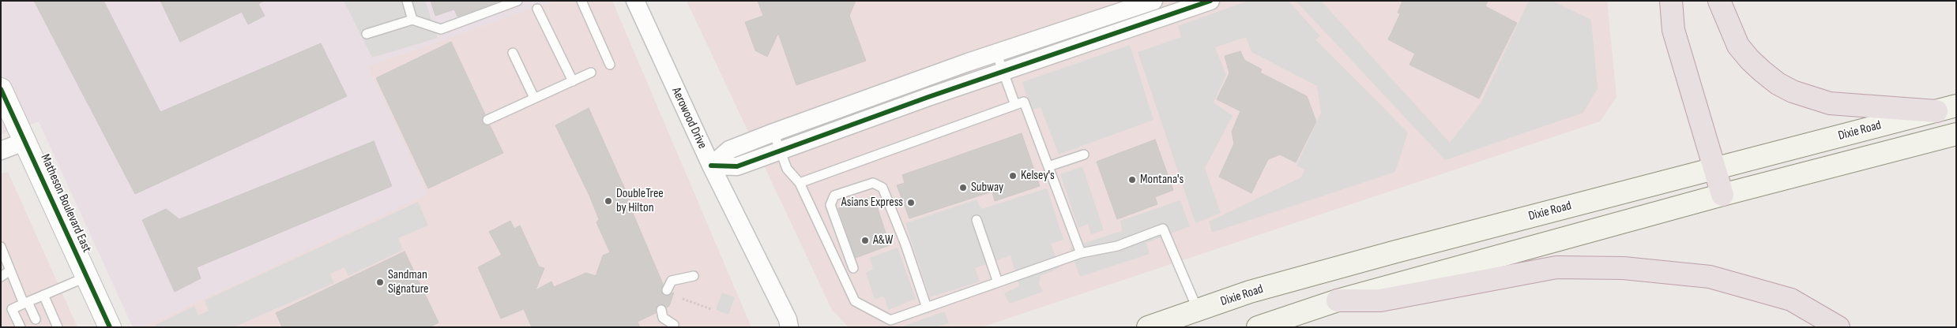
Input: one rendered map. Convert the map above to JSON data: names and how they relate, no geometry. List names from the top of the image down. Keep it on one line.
{"streets":{"main road":["Dixie Road"],"street":["Aerowood Drive","Matheson Boulevard East"]},"places":["Kelsey's","Montana's","Subway","DoubleTree by Hilton","Asians Express","A&W","Sandman Signature"]}
